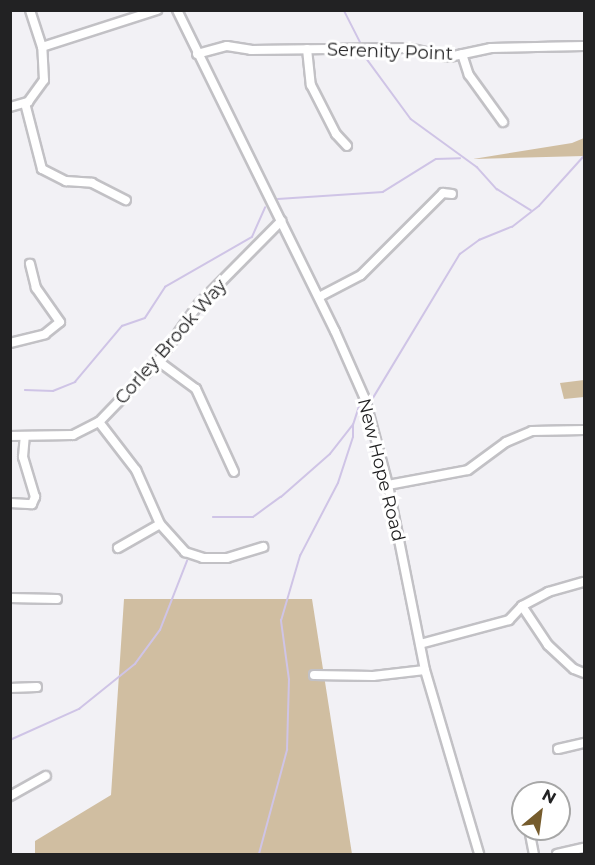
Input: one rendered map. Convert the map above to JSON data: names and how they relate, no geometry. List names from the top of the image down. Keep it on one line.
{"streets":{"street":["Serenity Point","Corley Brook Way","New Hope Road"]},"crossings":[["Serenity Point","New Hope Road"],["Corley Brook Way","New Hope Road"]],"north":"top right"}
